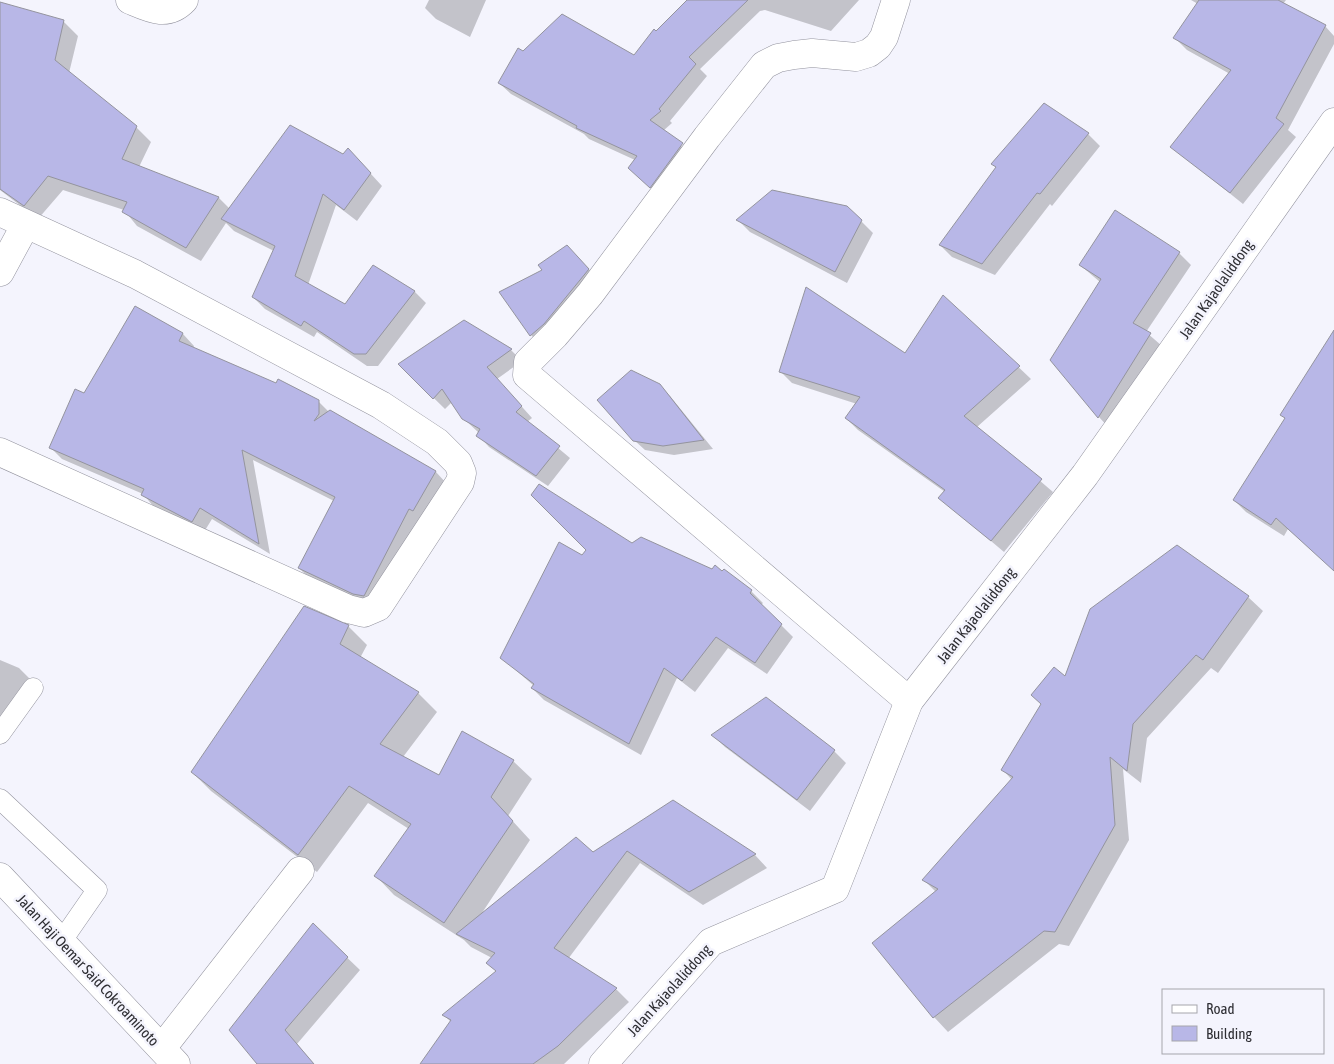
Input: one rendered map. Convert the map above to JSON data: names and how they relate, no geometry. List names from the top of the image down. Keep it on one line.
{"streets":{"main road":["Jalan Kajaolaliddong","Jalan Haji Oemar Said Cokroaminoto"]},"legend":["Road","Building"]}
